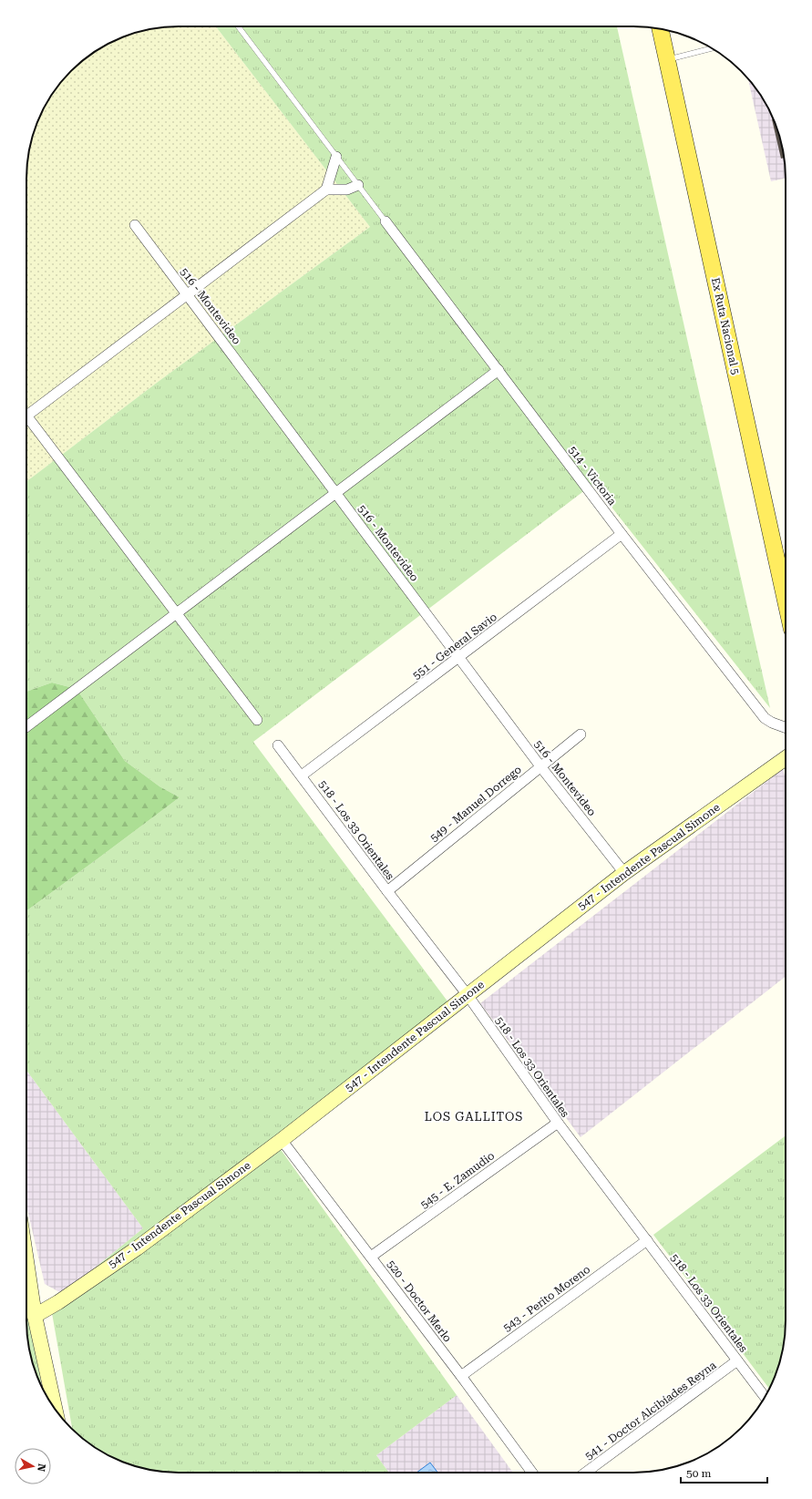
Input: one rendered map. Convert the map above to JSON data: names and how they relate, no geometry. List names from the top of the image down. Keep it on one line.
{"streets":{"main road":["Ex Ruta Nacional 5"],"street":["516 - Montevideo","514 - Victoria","551 - General Savio","549 - Manuel Dorrego","518 - Los 33 Orientales","547 - Intendente Pascual Simone","545 - E. Zamudio","543 - Perito Moreno","520 - Doctor Merlo","541 - Doctor Alcibíades Reyna"]},"crossings":[["516 - Montevideo","551 - General Savio"],["516 - Montevideo","549 - Manuel Dorrego"],["516 - Montevideo","547 - Intendente Pascual Simone"],["514 - Victoria","551 - General Savio"],["551 - General Savio","518 - Los 33 Orientales"],["549 - Manuel Dorrego","518 - Los 33 Orientales"],["518 - Los 33 Orientales","547 - Intendente Pascual Simone"],["518 - Los 33 Orientales","545 - E. Zamudio"],["518 - Los 33 Orientales","543 - Perito Moreno"],["518 - Los 33 Orientales","541 - Doctor Alcibíades Reyna"],["547 - Intendente Pascual Simone","520 - Doctor Merlo"],["545 - E. Zamudio","520 - Doctor Merlo"],["543 - Perito Moreno","520 - Doctor Merlo"]],"districts":["LOS GALLITOS"],"scale_bar":"50 m","north":"right"}
